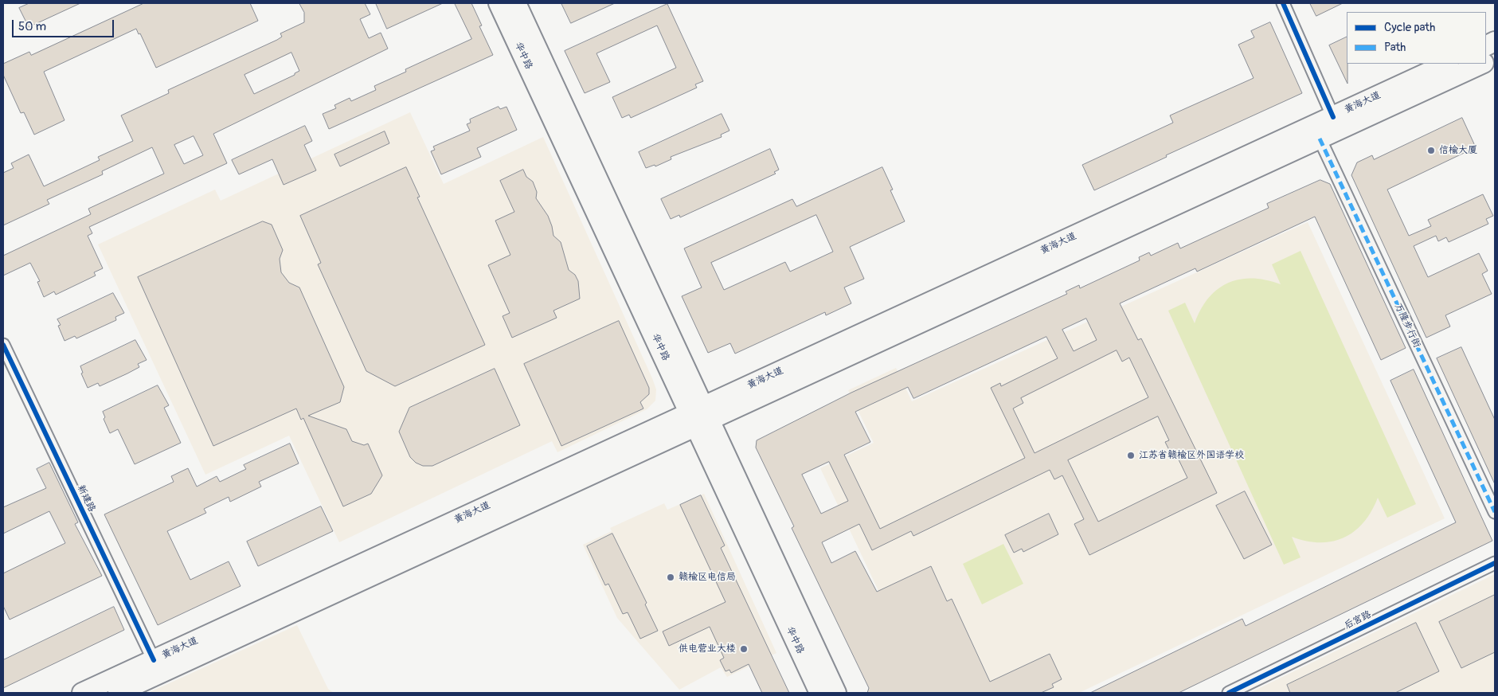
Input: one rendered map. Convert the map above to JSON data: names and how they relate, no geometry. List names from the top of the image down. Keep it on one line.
{"streets":{"main road":["华中路","黄海大道"],"street":["万隆步行街","新建路","后宫路"]},"crossings":[["华中路","黄海大道"],["黄海大道","万隆步行街"],["黄海大道","新建路"]],"places":["信榆大厦","江苏省赣榆区外国语学校","赣榆区电信局","供电营业大楼"],"legend":["Cycle path","Path"],"scale_bar":"50 m"}
